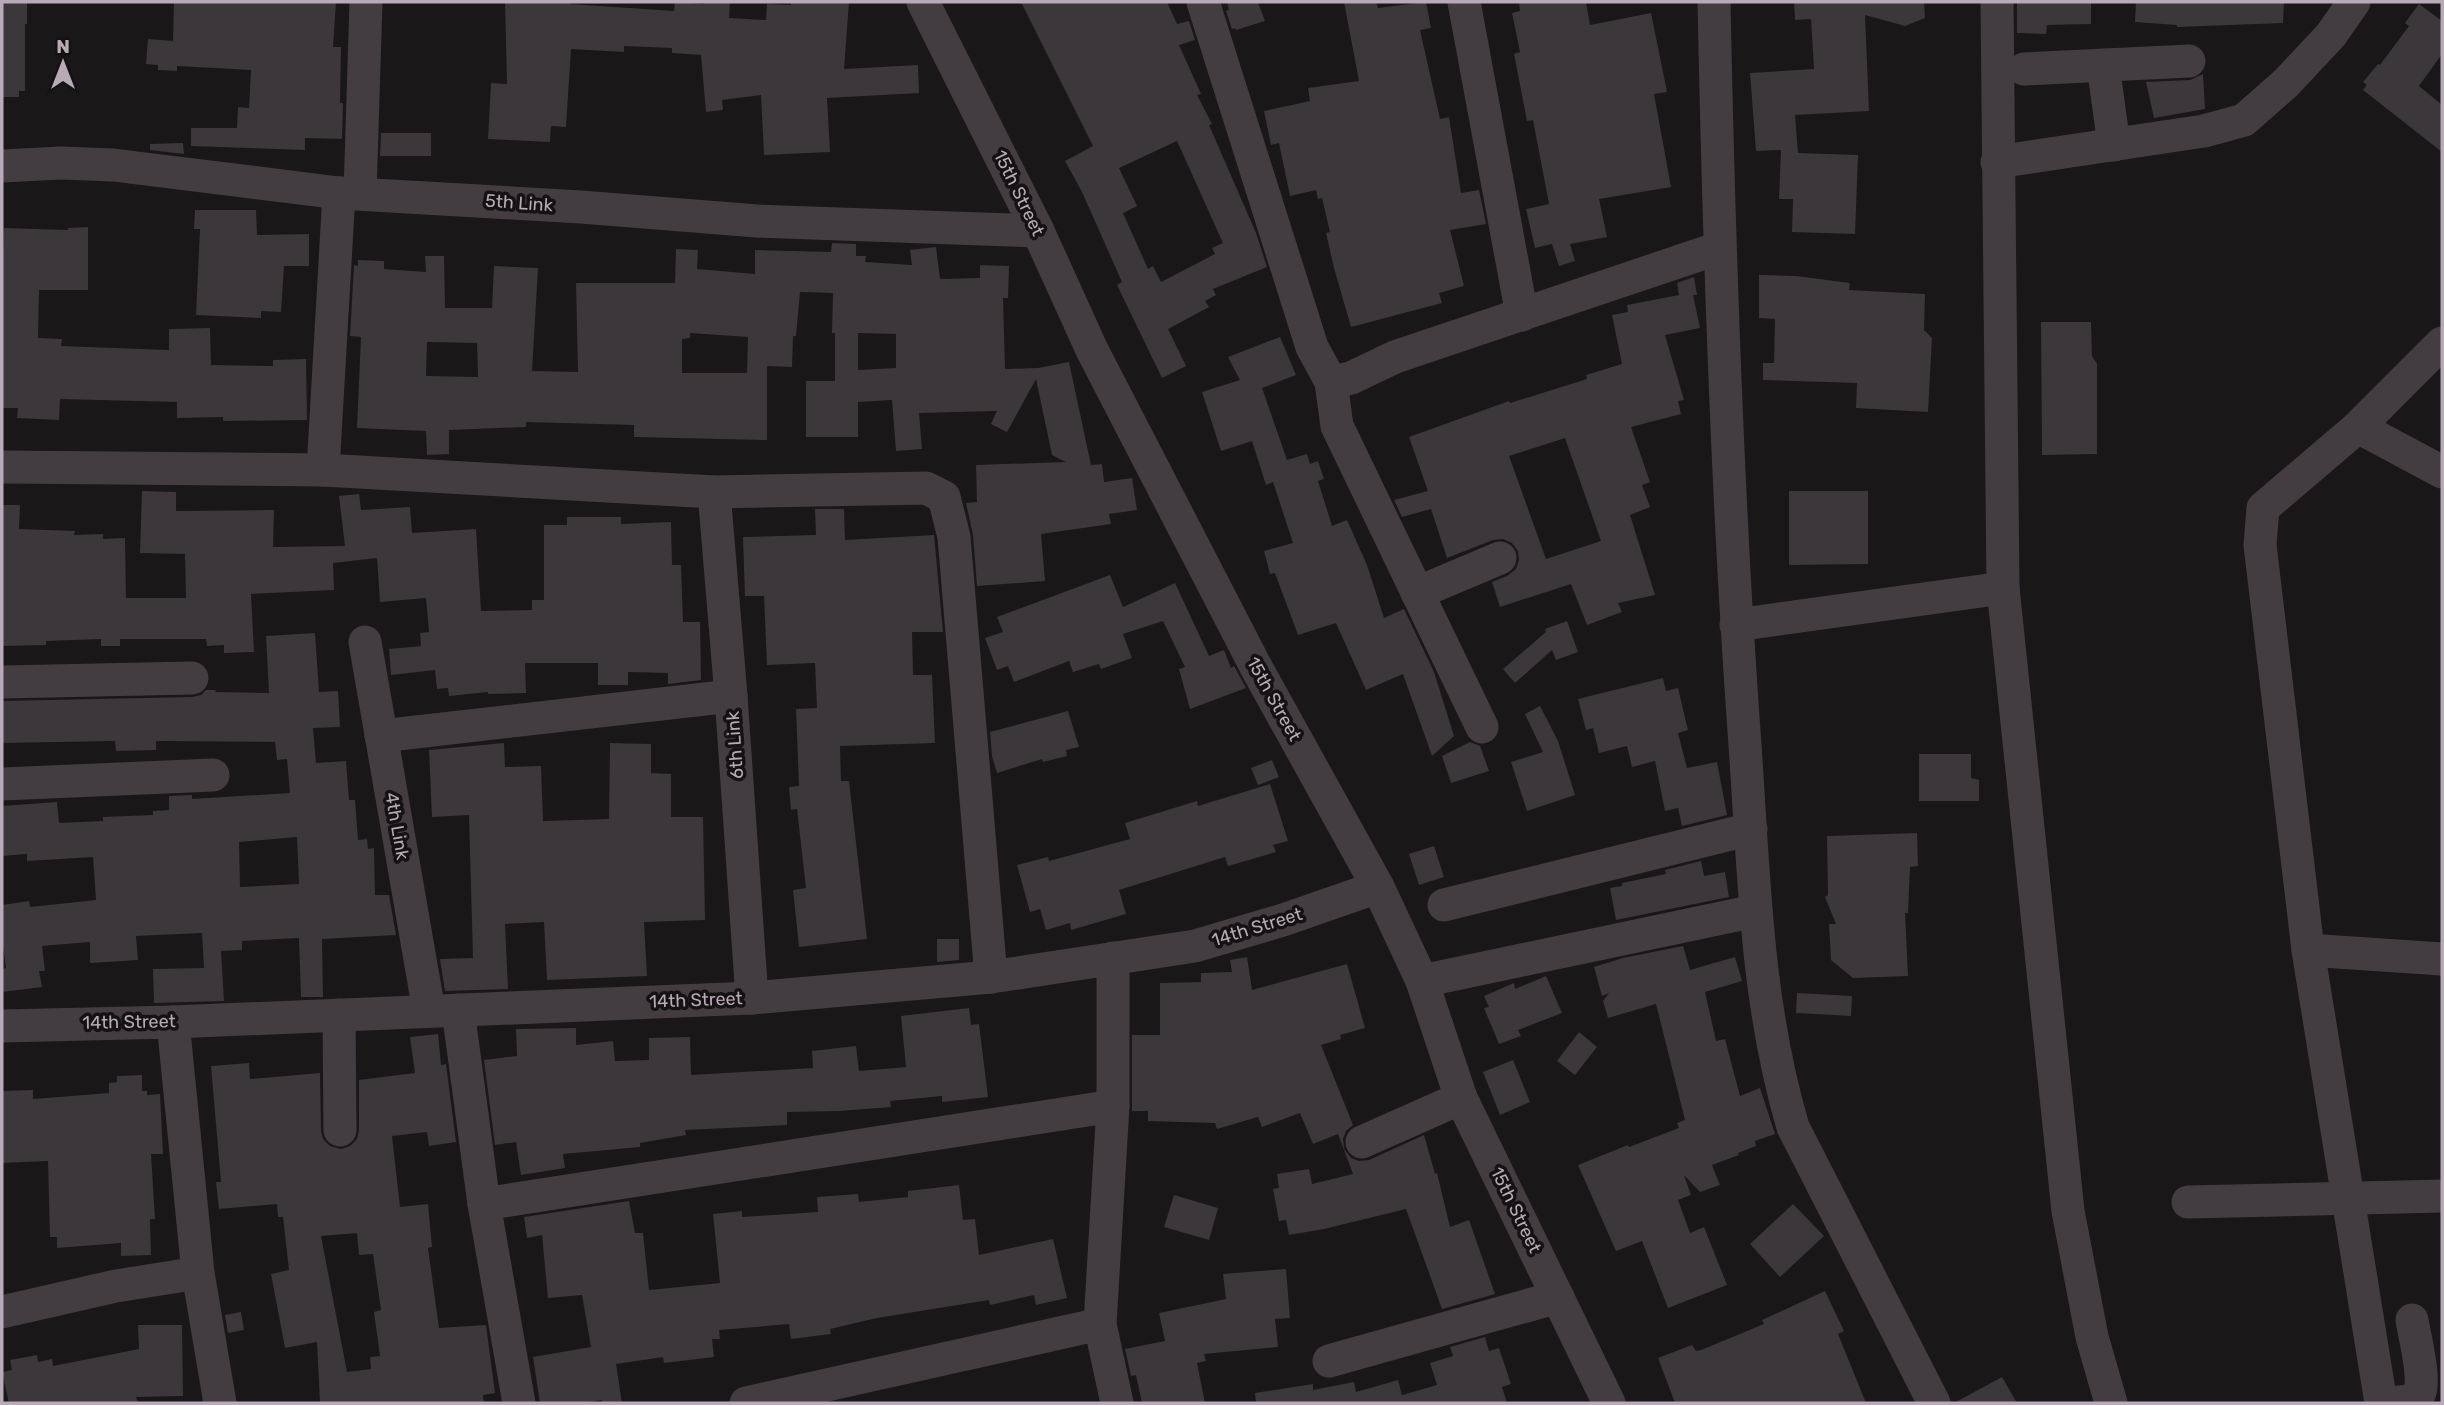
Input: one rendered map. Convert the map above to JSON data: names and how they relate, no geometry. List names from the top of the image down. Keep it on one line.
{"streets":{"street":["15th Street","5th Link","6th Link","4th Link","14th Street"]},"crossings":[["15th Street","5th Link"],["15th Street","14th Street"],["6th Link","14th Street"],["4th Link","14th Street"]],"north":"top"}
